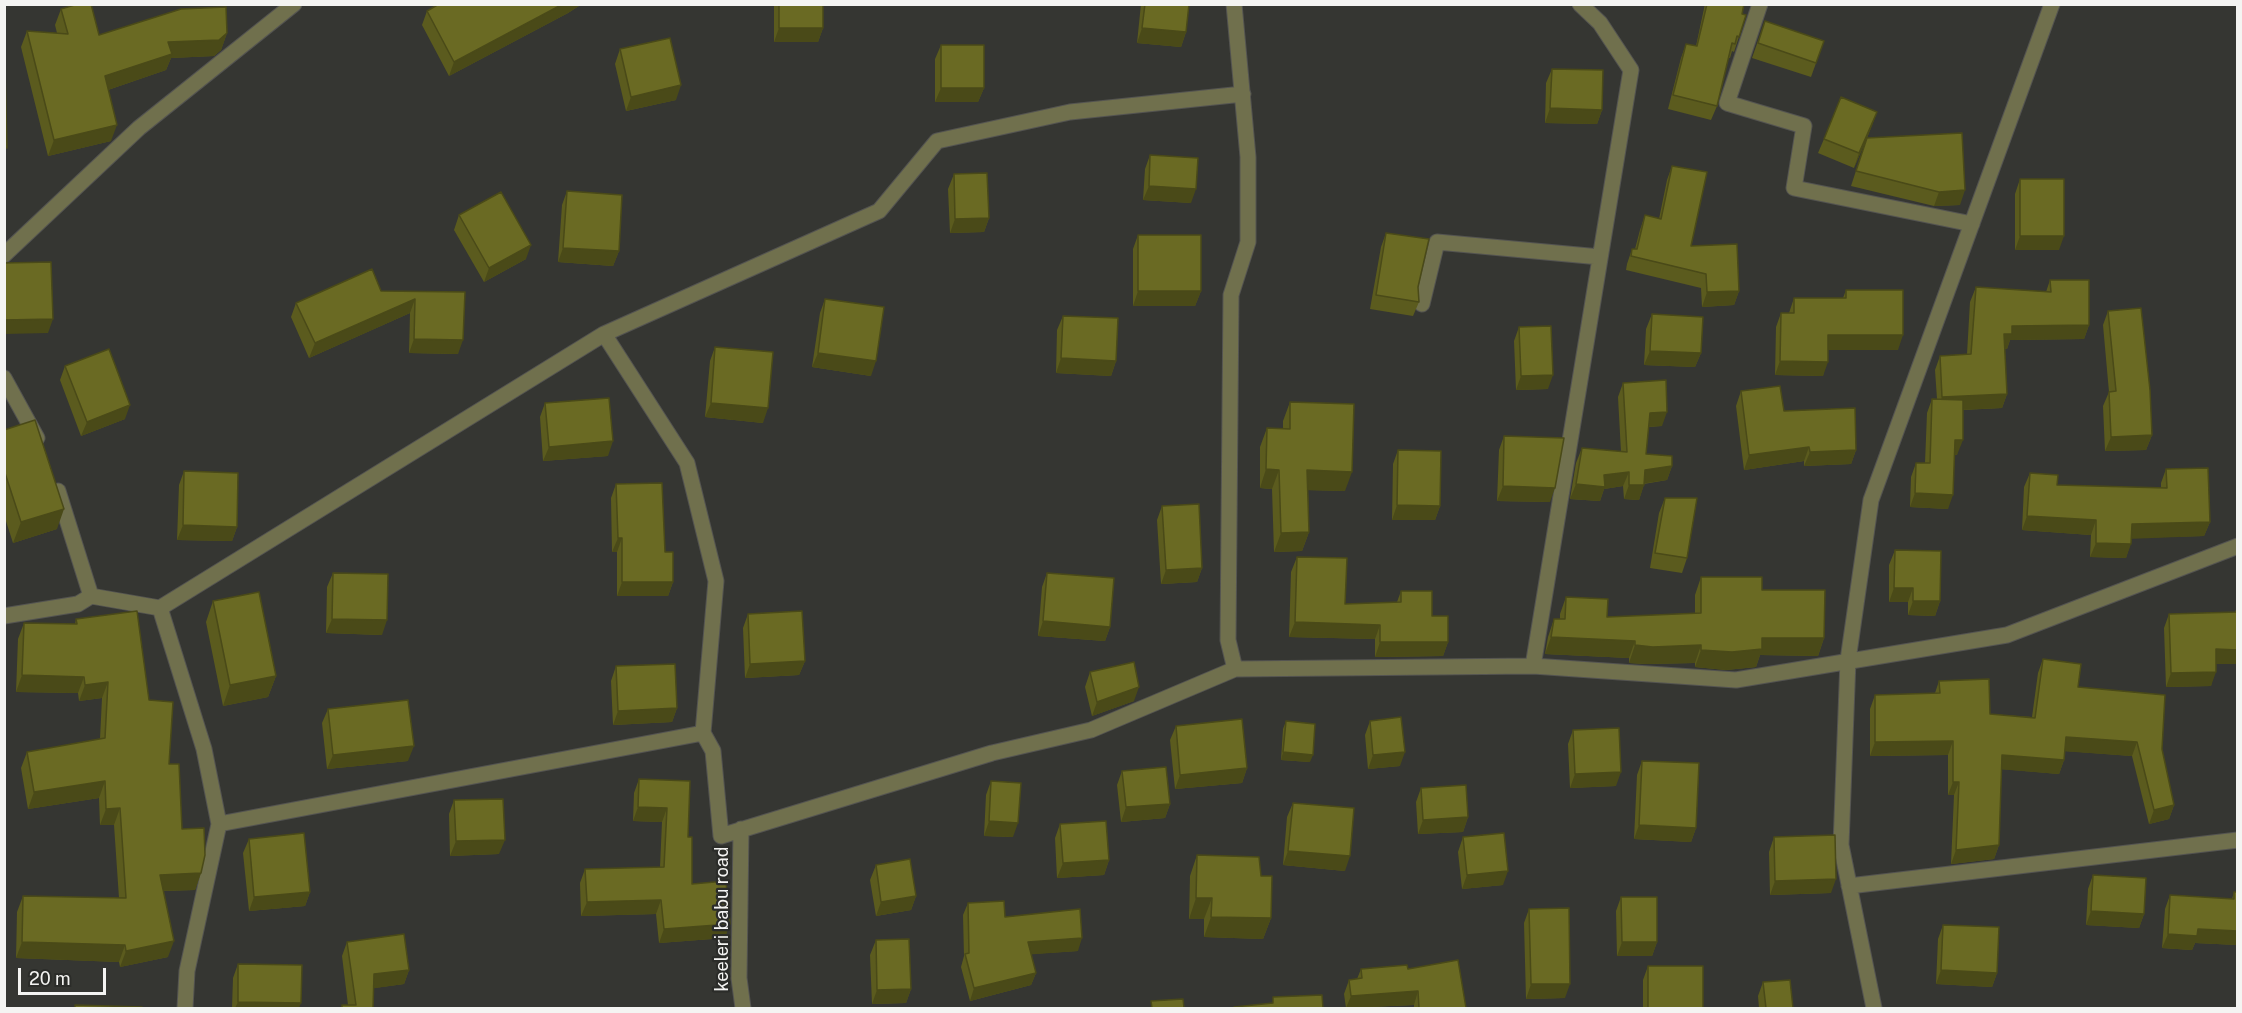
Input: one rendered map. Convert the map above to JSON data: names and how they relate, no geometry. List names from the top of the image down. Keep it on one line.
{"streets":{"street":["keeleri babu road"]},"scale_bar":"20 m"}
